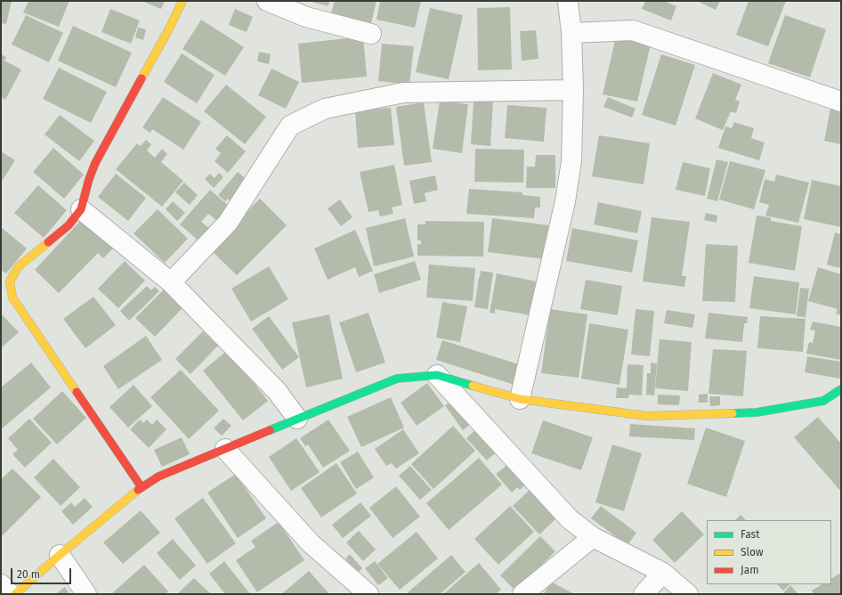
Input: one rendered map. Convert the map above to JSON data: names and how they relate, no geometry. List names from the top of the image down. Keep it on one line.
{"legend":["Fast","Slow","Jam"],"scale_bar":"20 m"}
